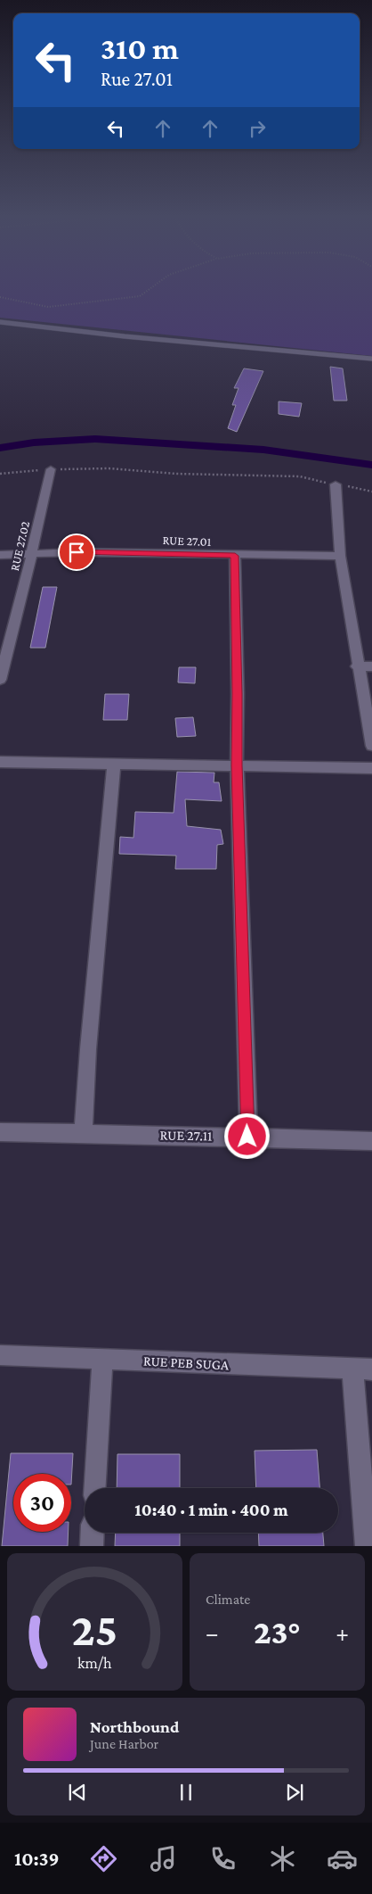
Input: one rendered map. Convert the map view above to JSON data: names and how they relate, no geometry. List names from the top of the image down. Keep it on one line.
{"streets":{"street":["RUE 27.01","RUE 27.02","RUE 27.11","RUE PEB SUGA"]},"crossings":[["RUE 27.01","RUE 27.02"]],"page":{"turn":["310 m","Rue 27.01"],"limit":"30","trip":"10:40 · 1 min · 400 m","tile":"Climate","heat":["−","23°","+"],"song":["Northbound","June Harbor"],"tabs":"10:39","gauge":["25","km/h"]}}
